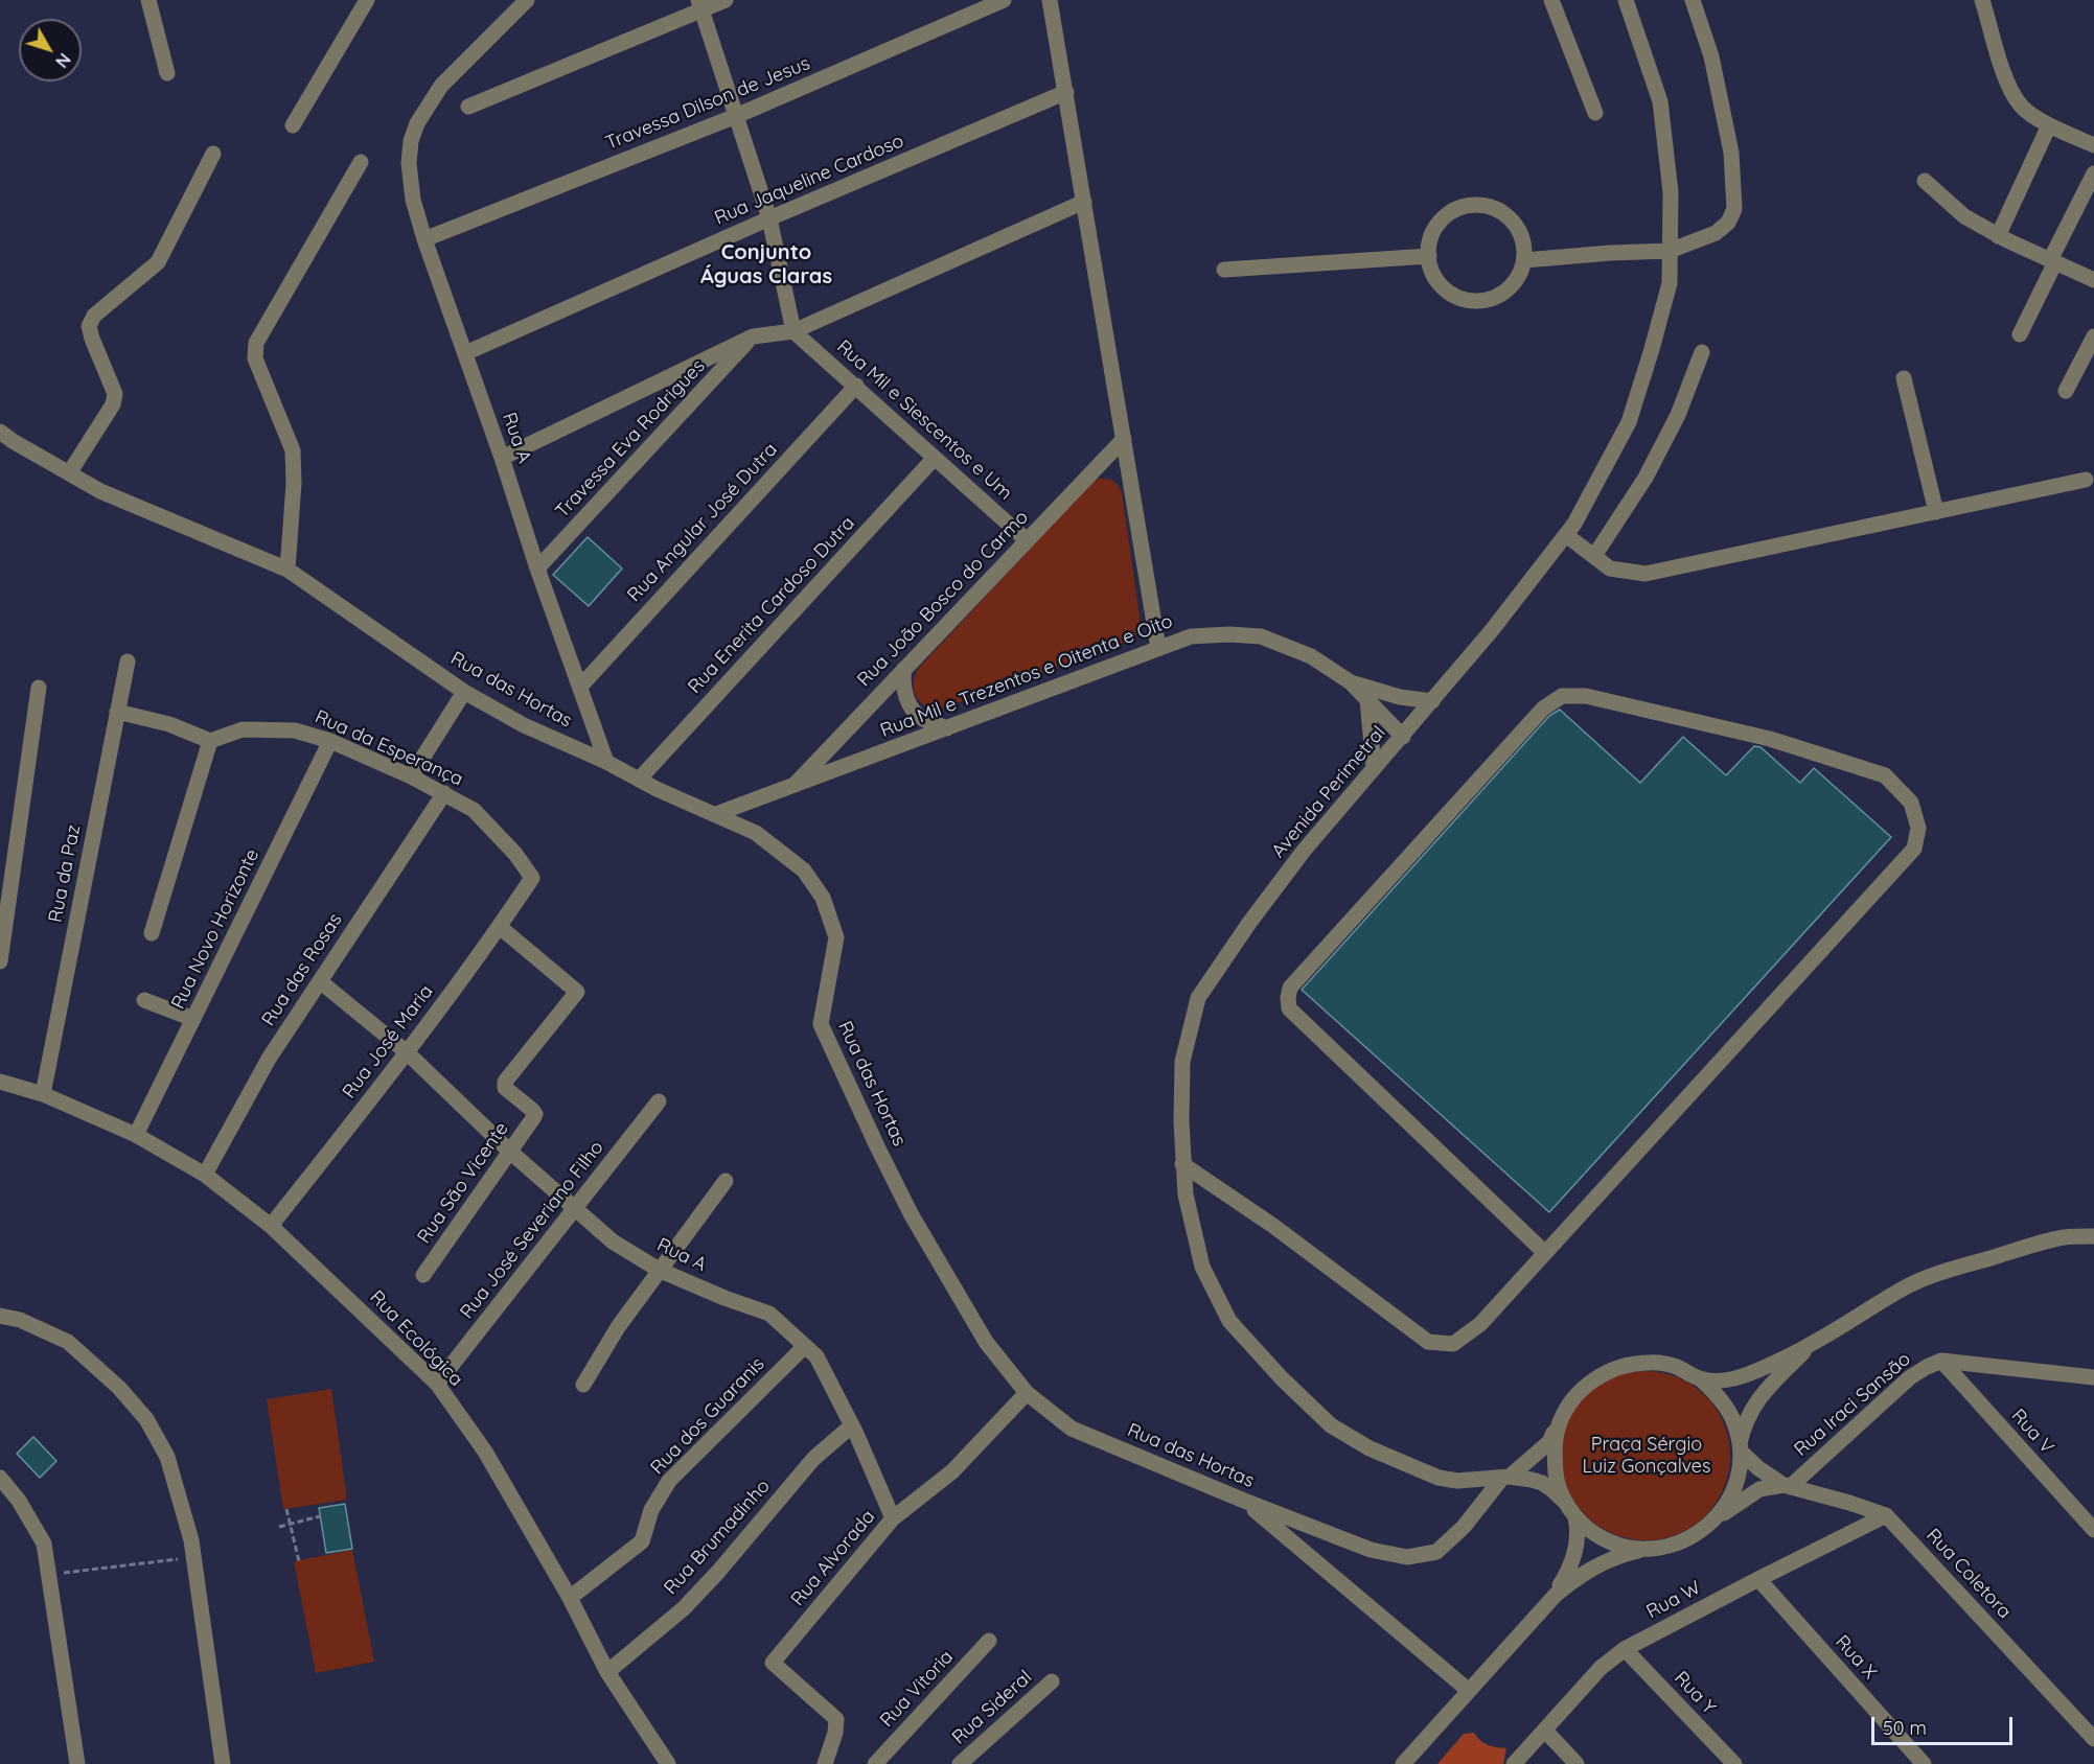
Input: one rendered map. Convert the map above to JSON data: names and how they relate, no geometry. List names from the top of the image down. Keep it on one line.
{"streets":{"street":["Travessa Dilson de Jesus","Rua Jaqueline Cardoso","Rua Mil e Siescentos e Um","Rua A","Travessa Eva Rodrigues","Rua Angular José Dutra","Rua João Bosco do Carmo","Rua Enerita Cardoso Dutra","Rua Mil e Trezentos e Oitenta e Oito","Rua das Hortas","Rua da Esperança","Avenida Perimetral","Rua da Paz","Rua Novo Horizonte","Rua das Rosas","Rua José Maria","Rua São Vicente","Rua José Severiano Filho","Rua Ecológica","Rua Iraci Sansão","Rua dos Guaranis","Rua V","Rua Brumadinho","Rua Alvorada","Rua Coletora","Rua W","Rua X","Rua Vitoria","Rua Y","Rua Sideral"]},"crossings":[["Travessa Dilson de Jesus","Rua A"],["Rua Jaqueline Cardoso","Rua A"],["Rua Mil e Siescentos e Um","Rua Angular José Dutra"],["Rua Mil e Siescentos e Um","Rua João Bosco do Carmo"],["Rua Mil e Siescentos e Um","Rua Enerita Cardoso Dutra"],["Rua A","Travessa Eva Rodrigues"],["Rua A","Rua Angular José Dutra"],["Rua A","Rua das Hortas"],["Rua A","Rua das Rosas"],["Rua A","Rua José Maria"],["Rua A","Rua São Vicente"],["Rua A","Rua José Severiano Filho"],["Rua A","Rua dos Guaranis"],["Rua A","Rua Brumadinho"],["Rua A","Rua Alvorada"],["Rua João Bosco do Carmo","Rua Mil e Trezentos e Oitenta e Oito"],["Rua Enerita Cardoso Dutra","Rua das Hortas"],["Rua Mil e Trezentos e Oitenta e Oito","Rua das Hortas"],["Rua Mil e Trezentos e Oitenta e Oito","Avenida Perimetral"],["Rua das Hortas","Avenida Perimetral"],["Rua das Hortas","Rua Alvorada"],["Rua da Esperança","Rua Novo Horizonte"],["Rua da Esperança","Rua das Rosas"],["Rua da Esperança","Rua José Maria"],["Avenida Perimetral","Rua Coletora"],["Rua da Paz","Rua Ecológica"],["Rua Novo Horizonte","Rua Ecológica"],["Rua das Rosas","Rua Ecológica"],["Rua José Maria","Rua São Vicente"],["Rua José Maria","Rua Ecológica"],["Rua José Severiano Filho","Rua Ecológica"],["Rua Ecológica","Rua dos Guaranis"],["Rua Ecológica","Rua Brumadinho"],["Rua Iraci Sansão","Rua V"],["Rua Iraci Sansão","Rua Coletora"],["Rua Coletora","Rua W"],["Rua W","Rua X"],["Rua W","Rua Y"]],"districts":["Conjunto Águas Claras"],"parks":["Praça Sérgio Luiz Gonçalves"],"scale_bar":"50 m","north":"bottom right"}
